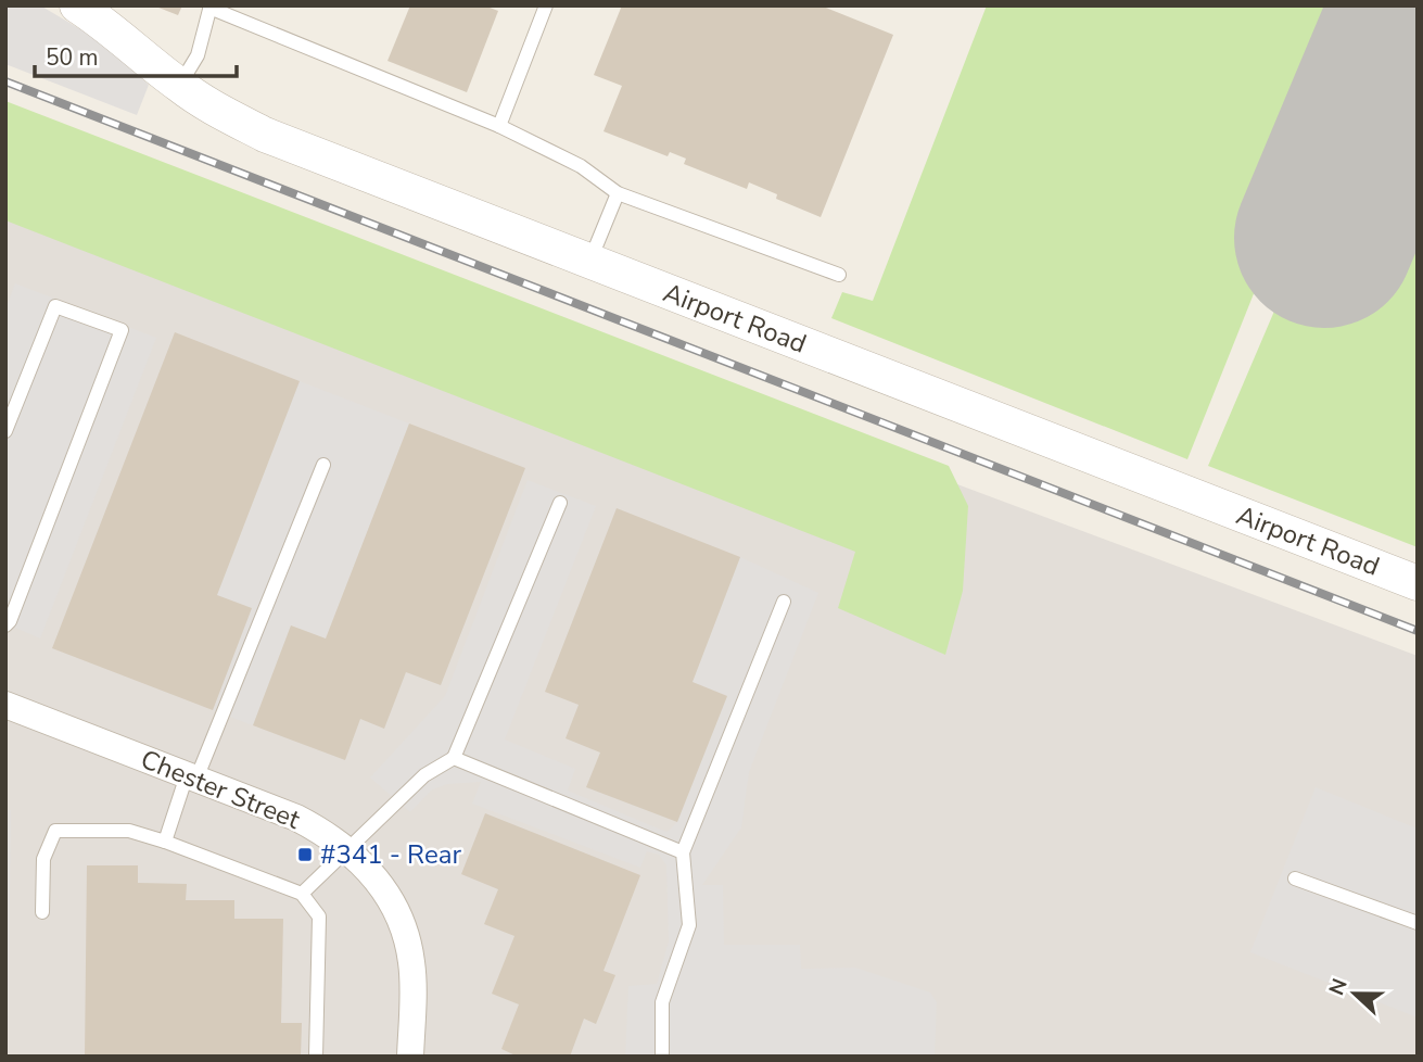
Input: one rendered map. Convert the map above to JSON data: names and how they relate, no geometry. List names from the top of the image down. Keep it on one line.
{"streets":{"street":["Airport Road","Chester Street"]},"places":{"transit":["#341 - Rear"]},"scale_bar":"50 m","north":"left"}
